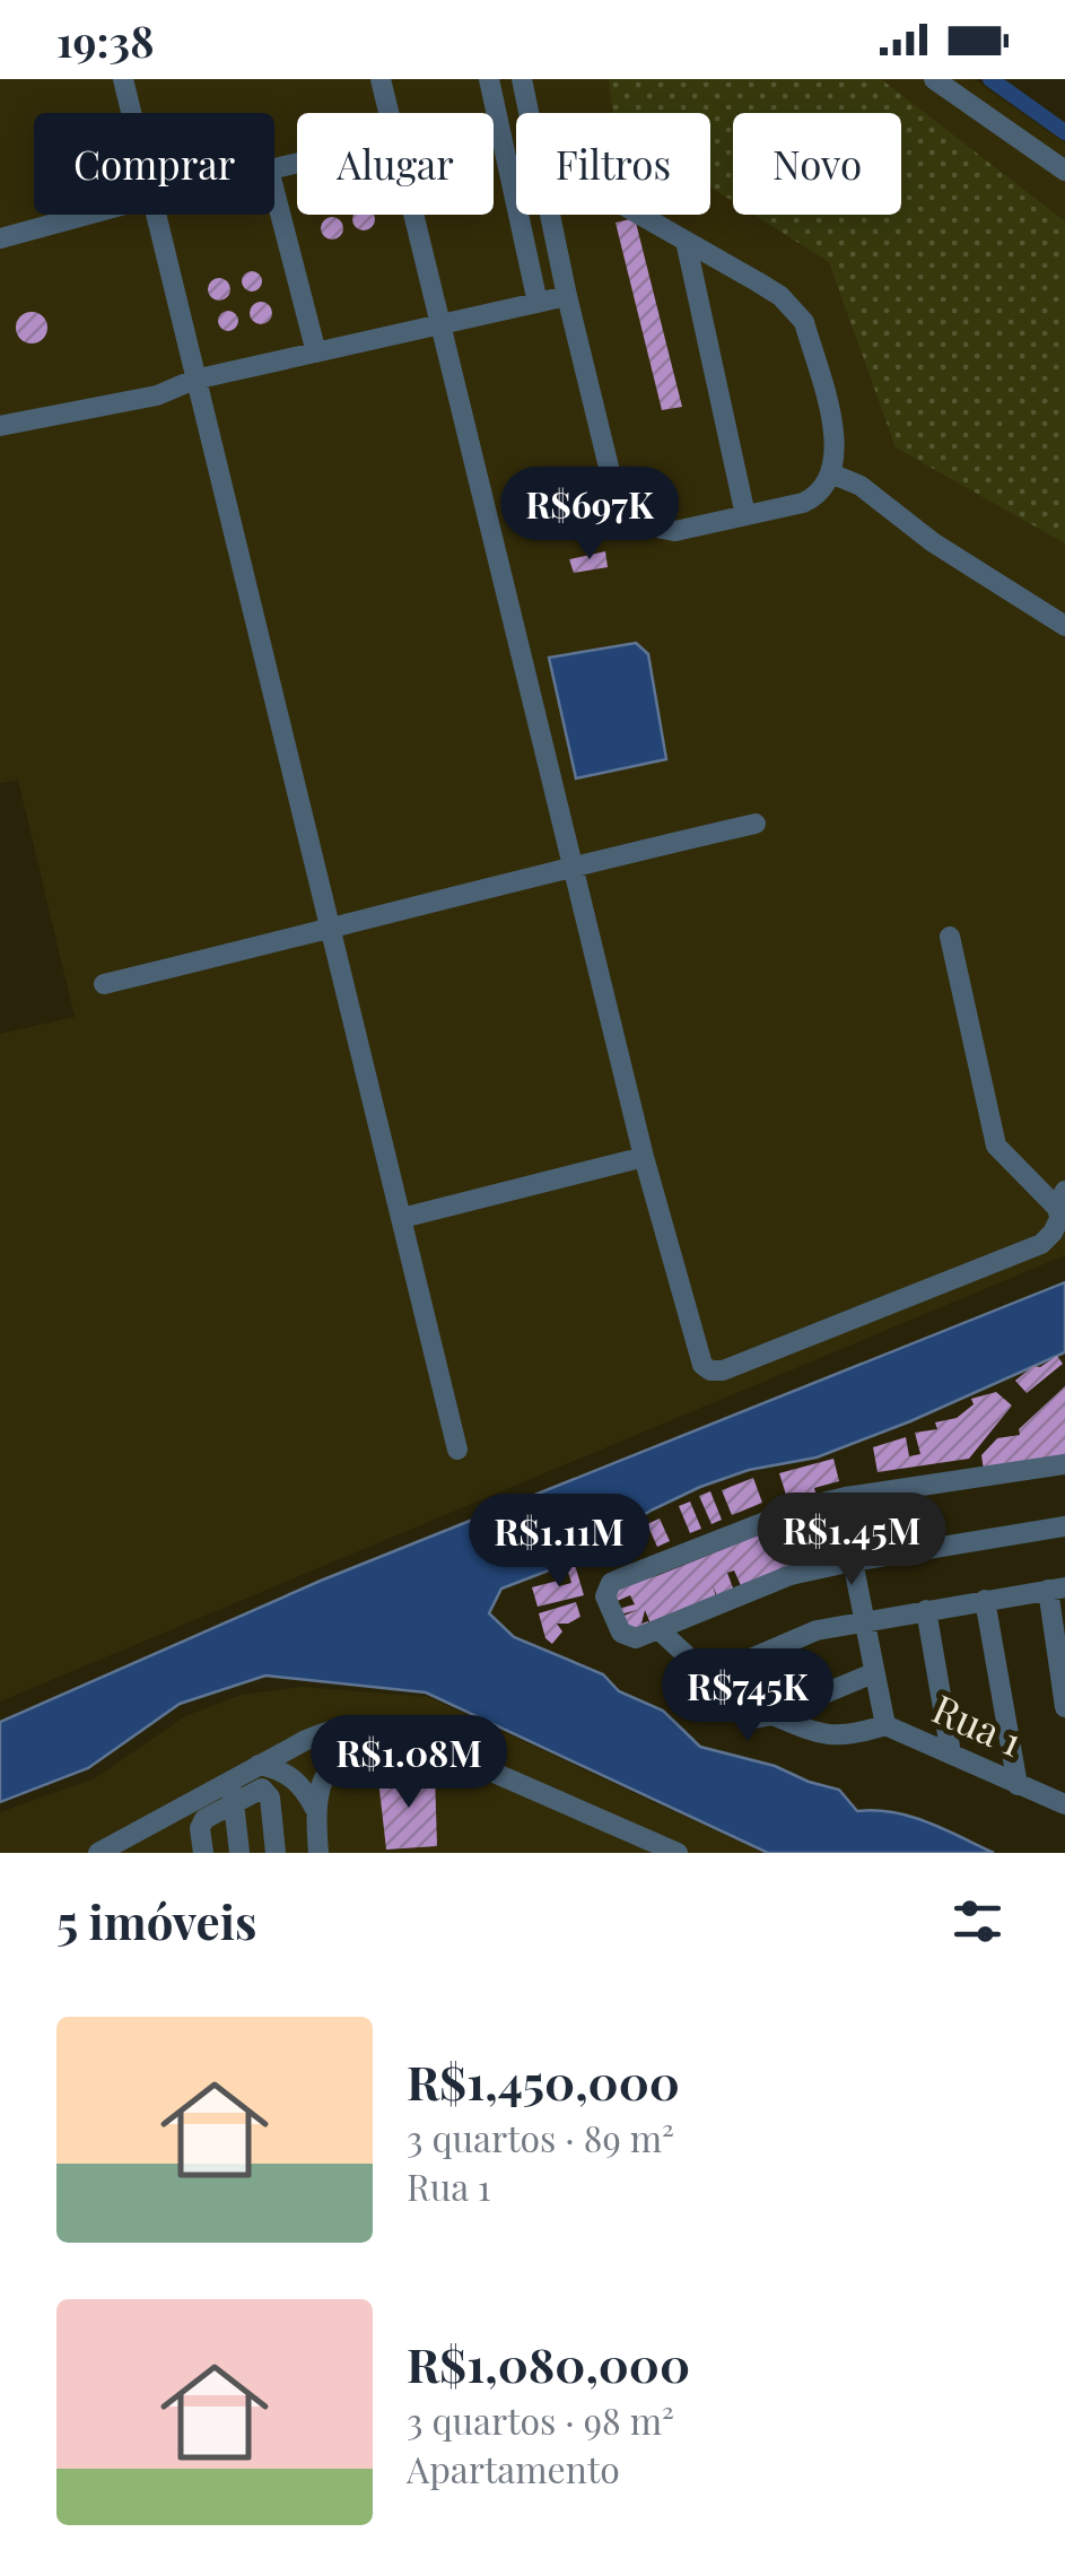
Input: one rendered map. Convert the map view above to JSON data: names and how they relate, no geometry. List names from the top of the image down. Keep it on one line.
{"streets":{"street":["Rua 1"]},"page":{"status":"19:38","chip":["Comprar","Alugar","Filtros","Novo"],"price":["R$697K","R$1.45M","R$1.11M","R$745K","R$1.08M"],"heading":"5 imóveis","list":[{"name":"R$1,450,000","note":"3 quartos · 89 m² · Rua 1"},{"name":"R$1,080,000","note":"3 quartos · 98 m² · Apartamento"}]}}
